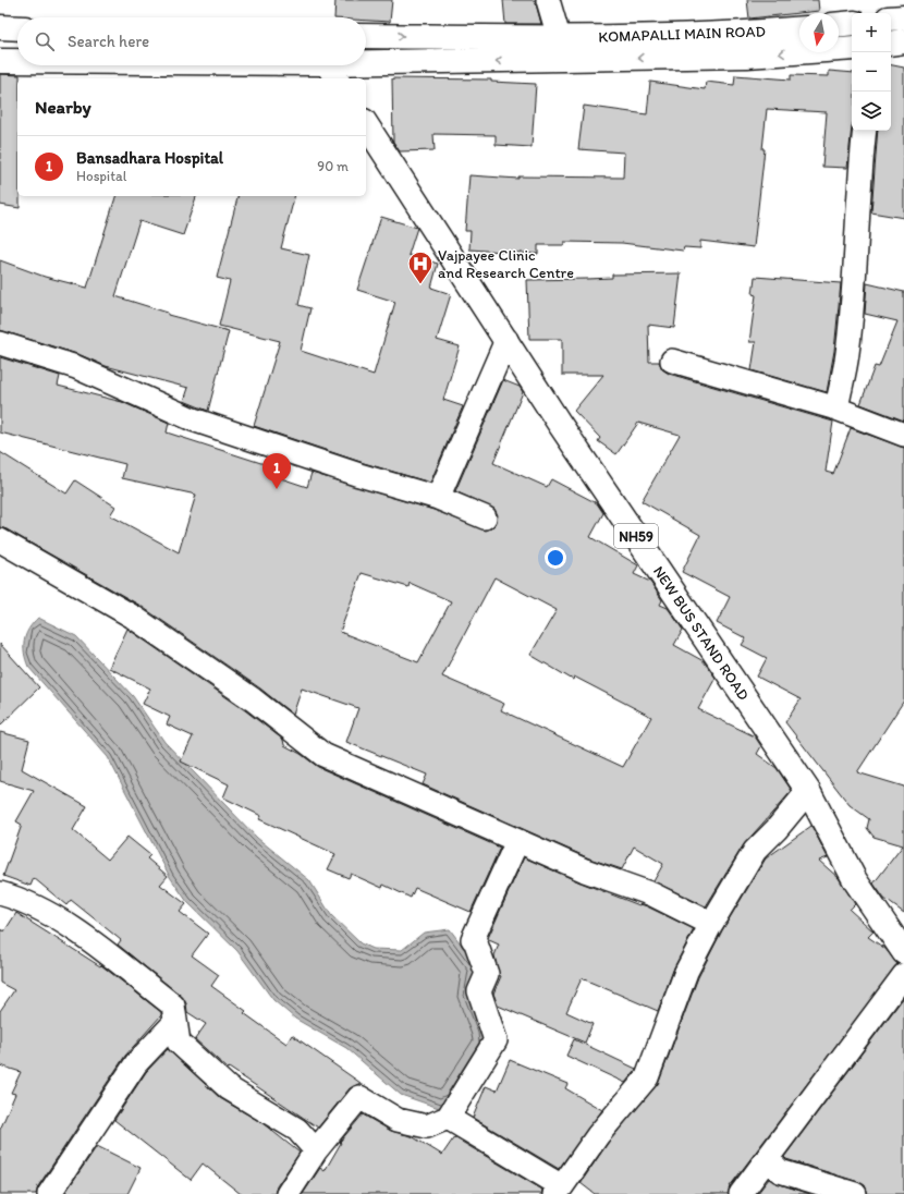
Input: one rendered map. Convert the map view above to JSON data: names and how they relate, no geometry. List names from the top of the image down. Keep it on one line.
{"streets":{"main road":["KOMAPALLI MAIN ROAD","NH59","NEW BUS STAND ROAD"]},"places":{"hospital":["Vajpayee Clinic and Research Centre"]},"north":"bottom","page":{"map_buttons":["+","−"],"search":"Search here","heading":"Nearby","list":[{"mark":"1","name":"Bansadhara Hospital","note":"Hospital","value":"90 m"}],"pins":"1"}}
